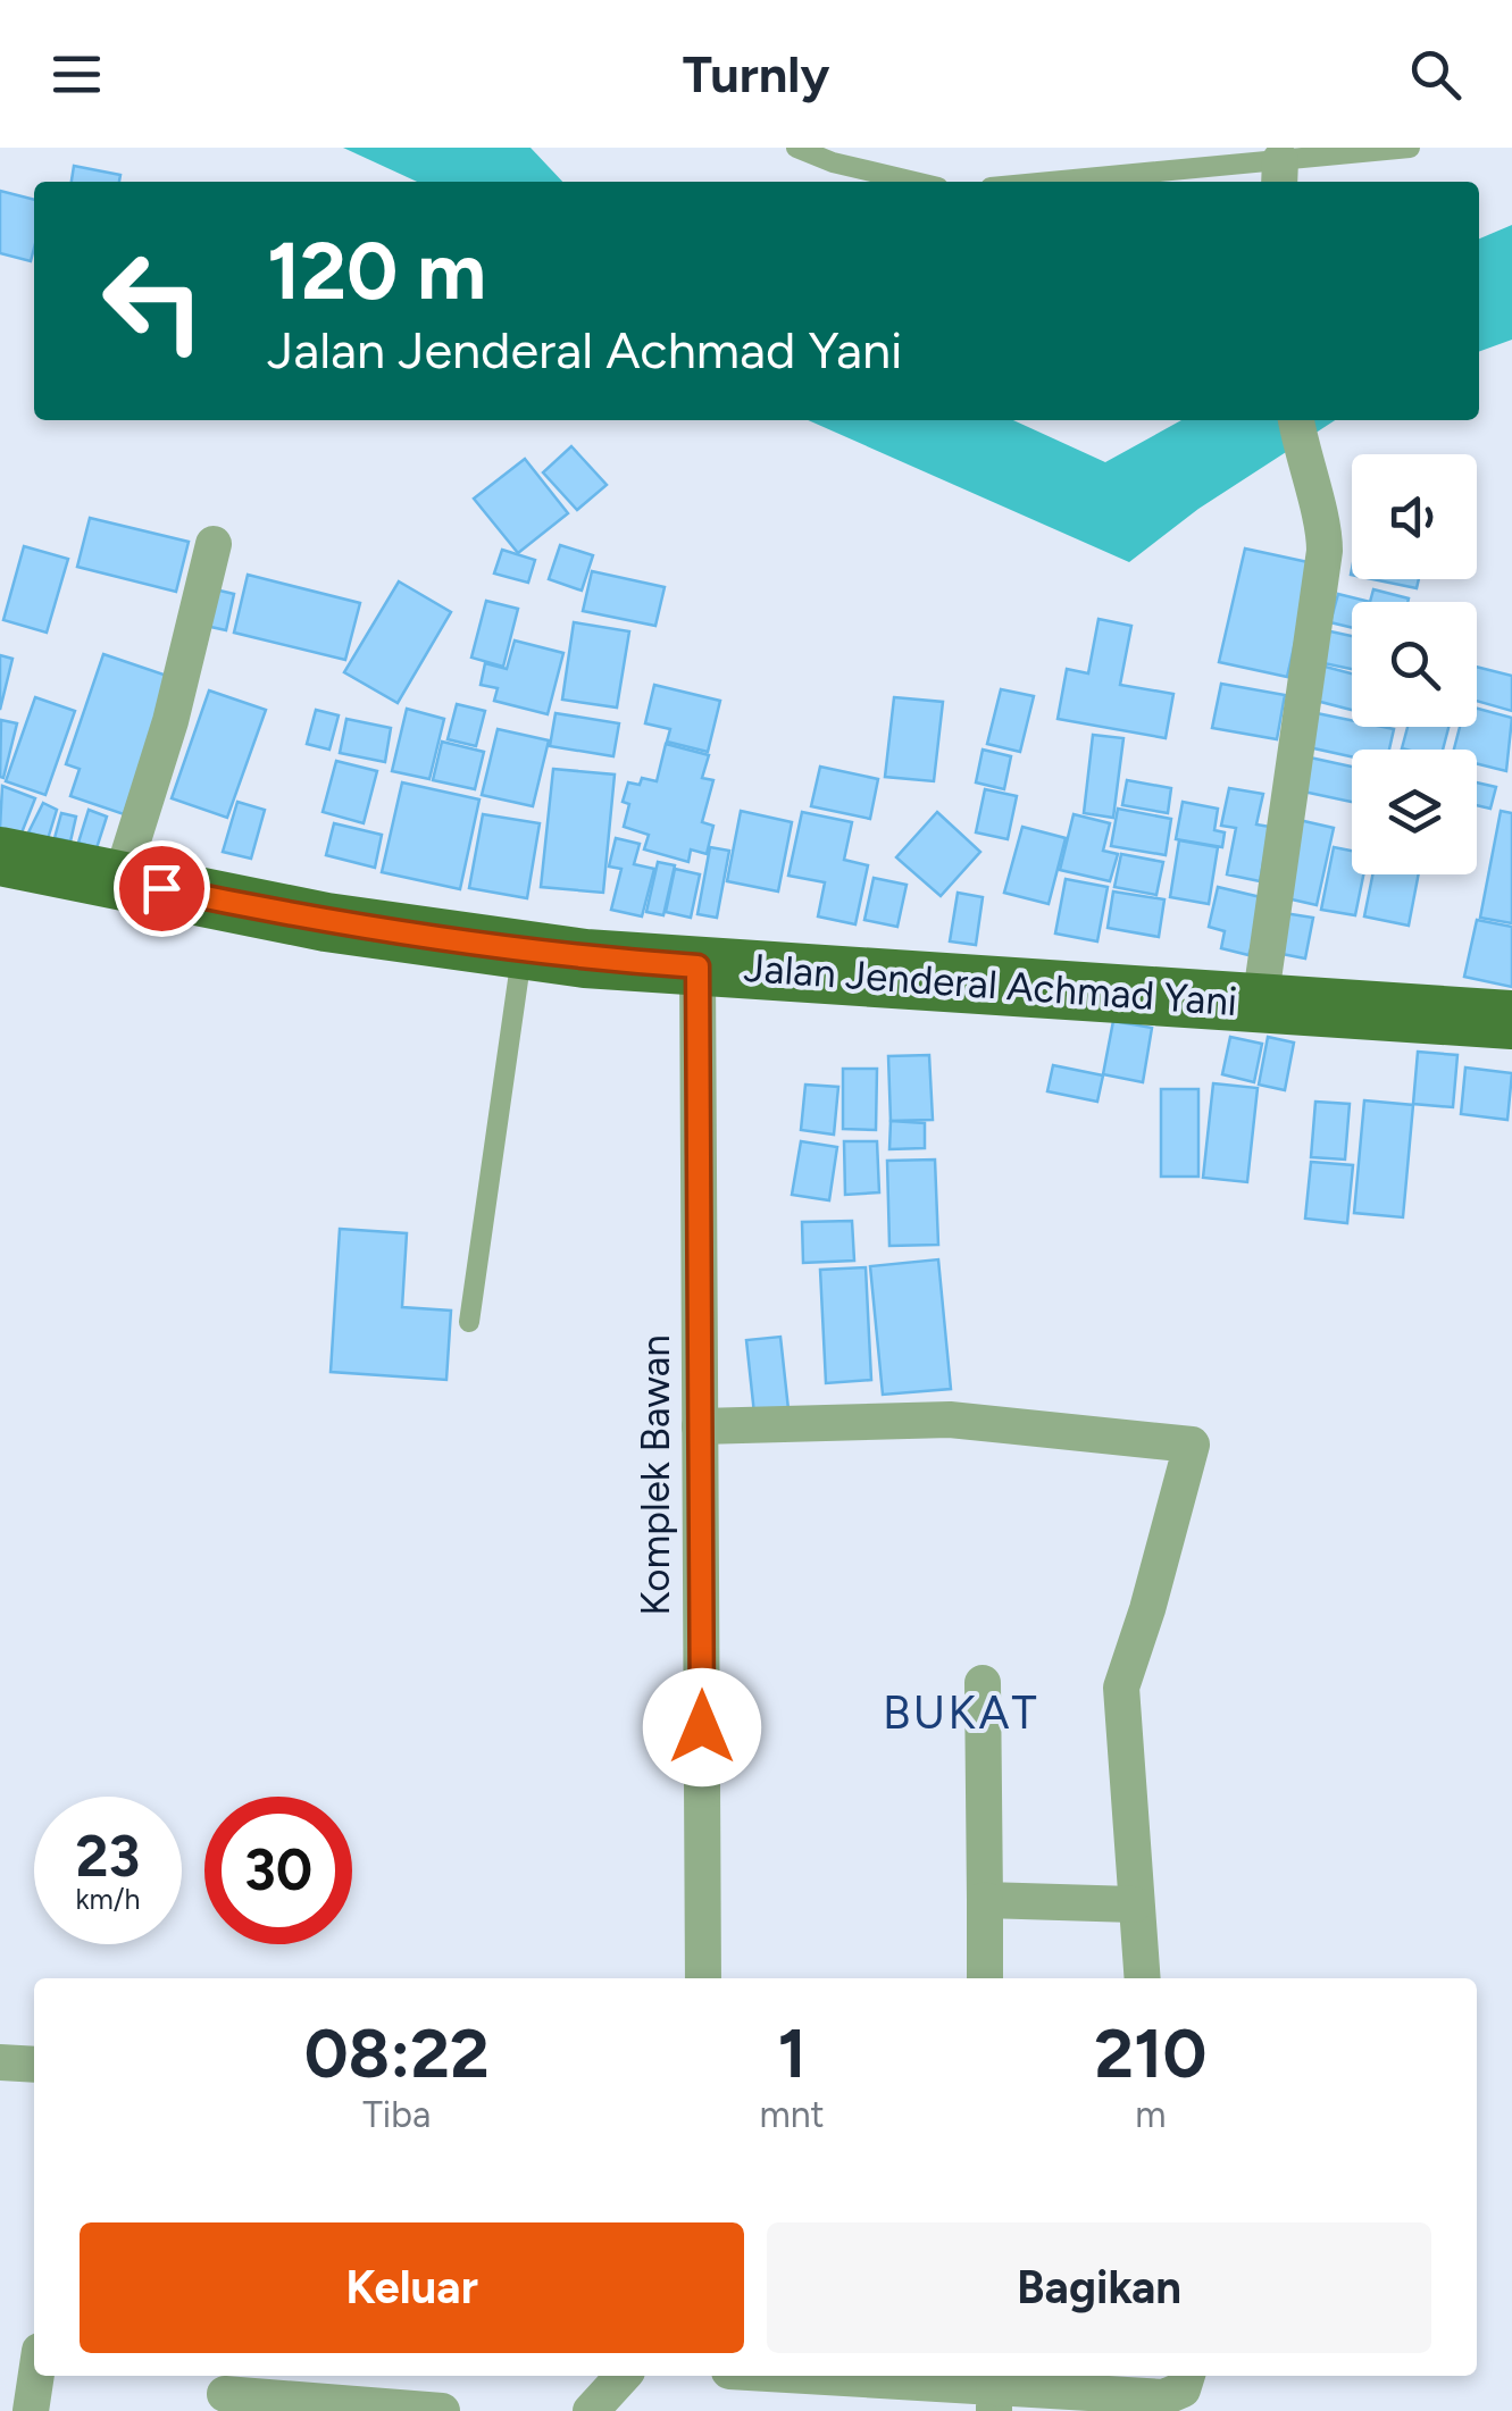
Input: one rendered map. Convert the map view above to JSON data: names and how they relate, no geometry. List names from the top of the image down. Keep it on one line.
{"streets":{"main road":["Jalan Jenderal Achmad Yani"],"street":["Komplek Bawan"]},"crossings":[["Jalan Jenderal Achmad Yani","Komplek Bawan"]],"districts":["BUKAT"],"page":{"header":"Turnly","turn":["120 m","Jalan Jenderal Achmad Yani"],"speed":"23 km/h","limit":"30","eta":["08:22","Tiba","1","mnt","210","m"],"buttons":["Keluar","Bagikan"]}}
